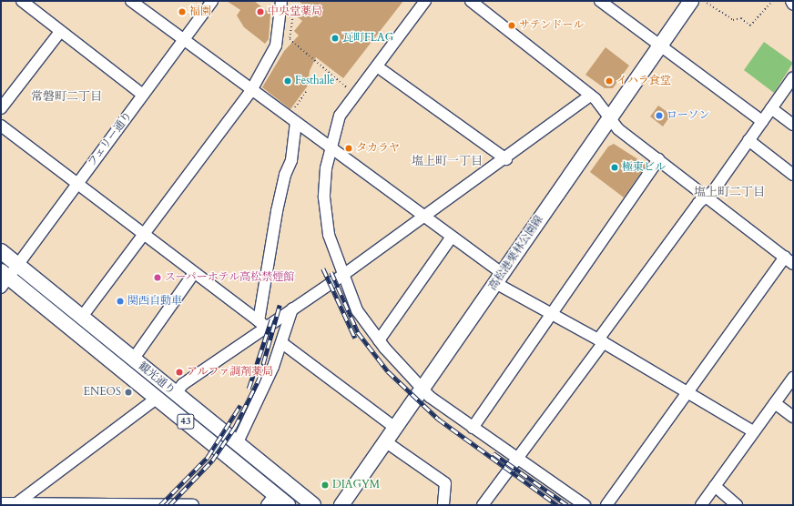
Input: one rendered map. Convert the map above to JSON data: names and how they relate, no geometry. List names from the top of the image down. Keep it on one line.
{"streets":{"main road":["高松港栗林公園線","観光通り","43"],"street":["フェリー通り"]},"crossings":[["フェリー通り","観光通り"]],"districts":["常磐町二丁目","塩上町一丁目","塩上町二丁目"],"places":["福園","中央堂薬局","サテンドール","瓦町FLAG","Festhalle","イハラ食堂","ローソン","タカラヤ","極東ビル","スーパーホテル高松禁煙館","関西自動車","アルファ調剤薬局","ENEOS","DIAGYM"]}
